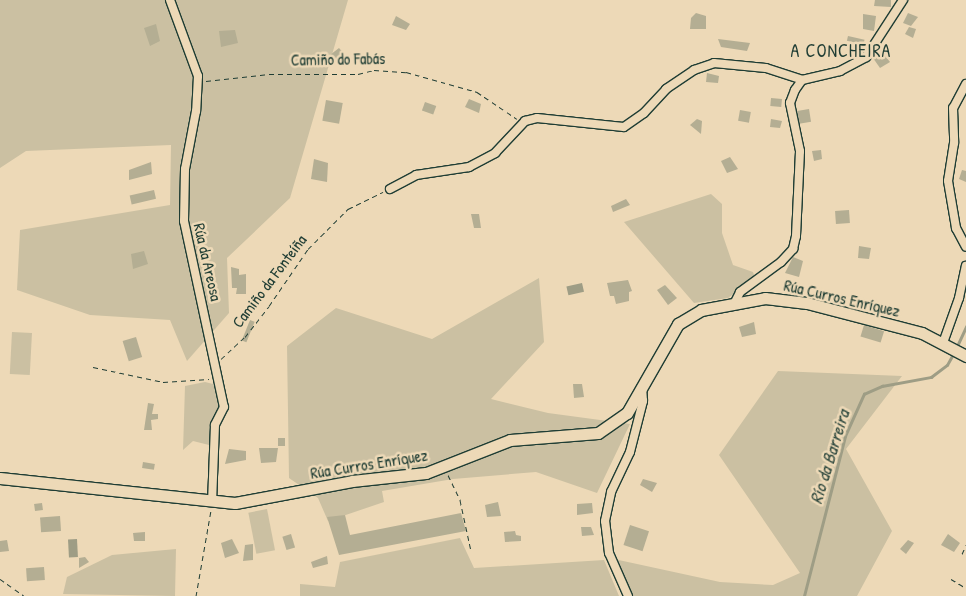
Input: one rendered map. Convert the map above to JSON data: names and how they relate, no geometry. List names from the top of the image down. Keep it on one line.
{"streets":{"street":["Rúa da Areosa","Rúa Curros Enríquez"],"path":["Camiño do Fabás","Camiño da Fonteíña"]},"crossings":[["Camiño do Fabás","Rúa da Areosa"],["Rúa da Areosa","Camiño da Fonteíña"],["Rúa da Areosa","Rúa Curros Enríquez"]],"districts":["A CONCHEIRA"],"water":["Río da Barreira"]}
